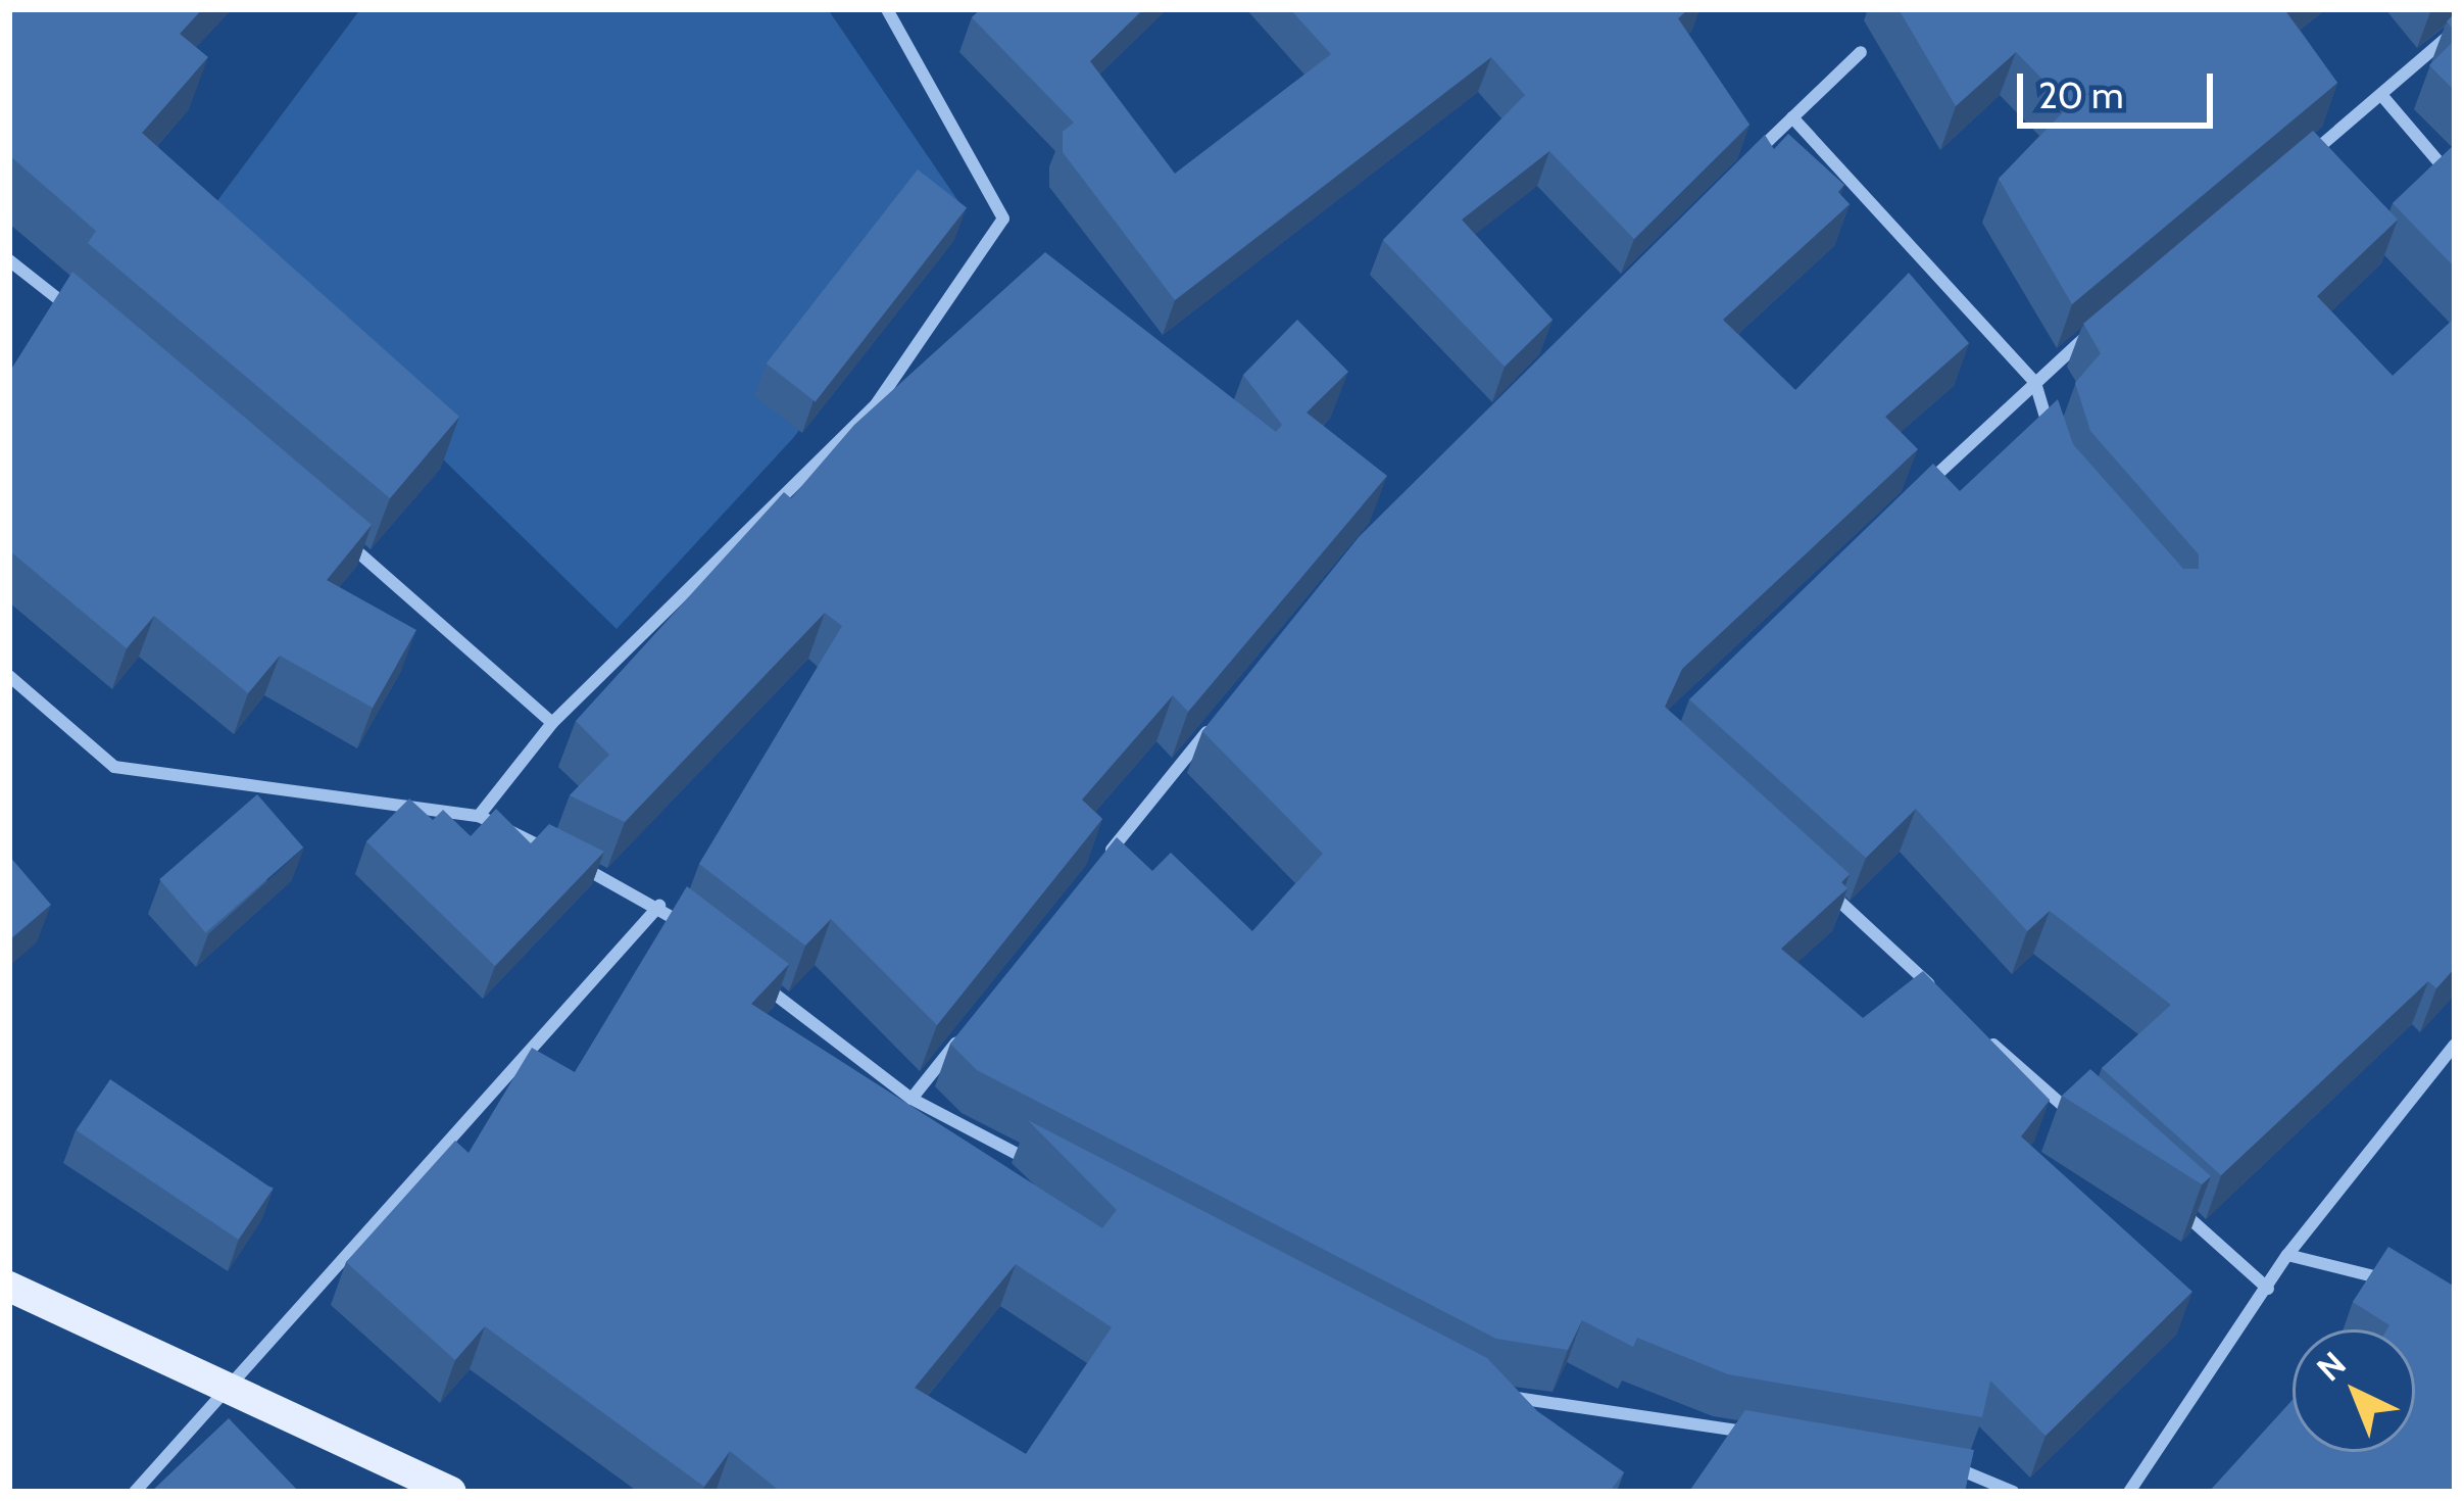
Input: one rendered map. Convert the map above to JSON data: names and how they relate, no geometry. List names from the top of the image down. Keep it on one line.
{"scale_bar":"20 m","north":"top left"}
